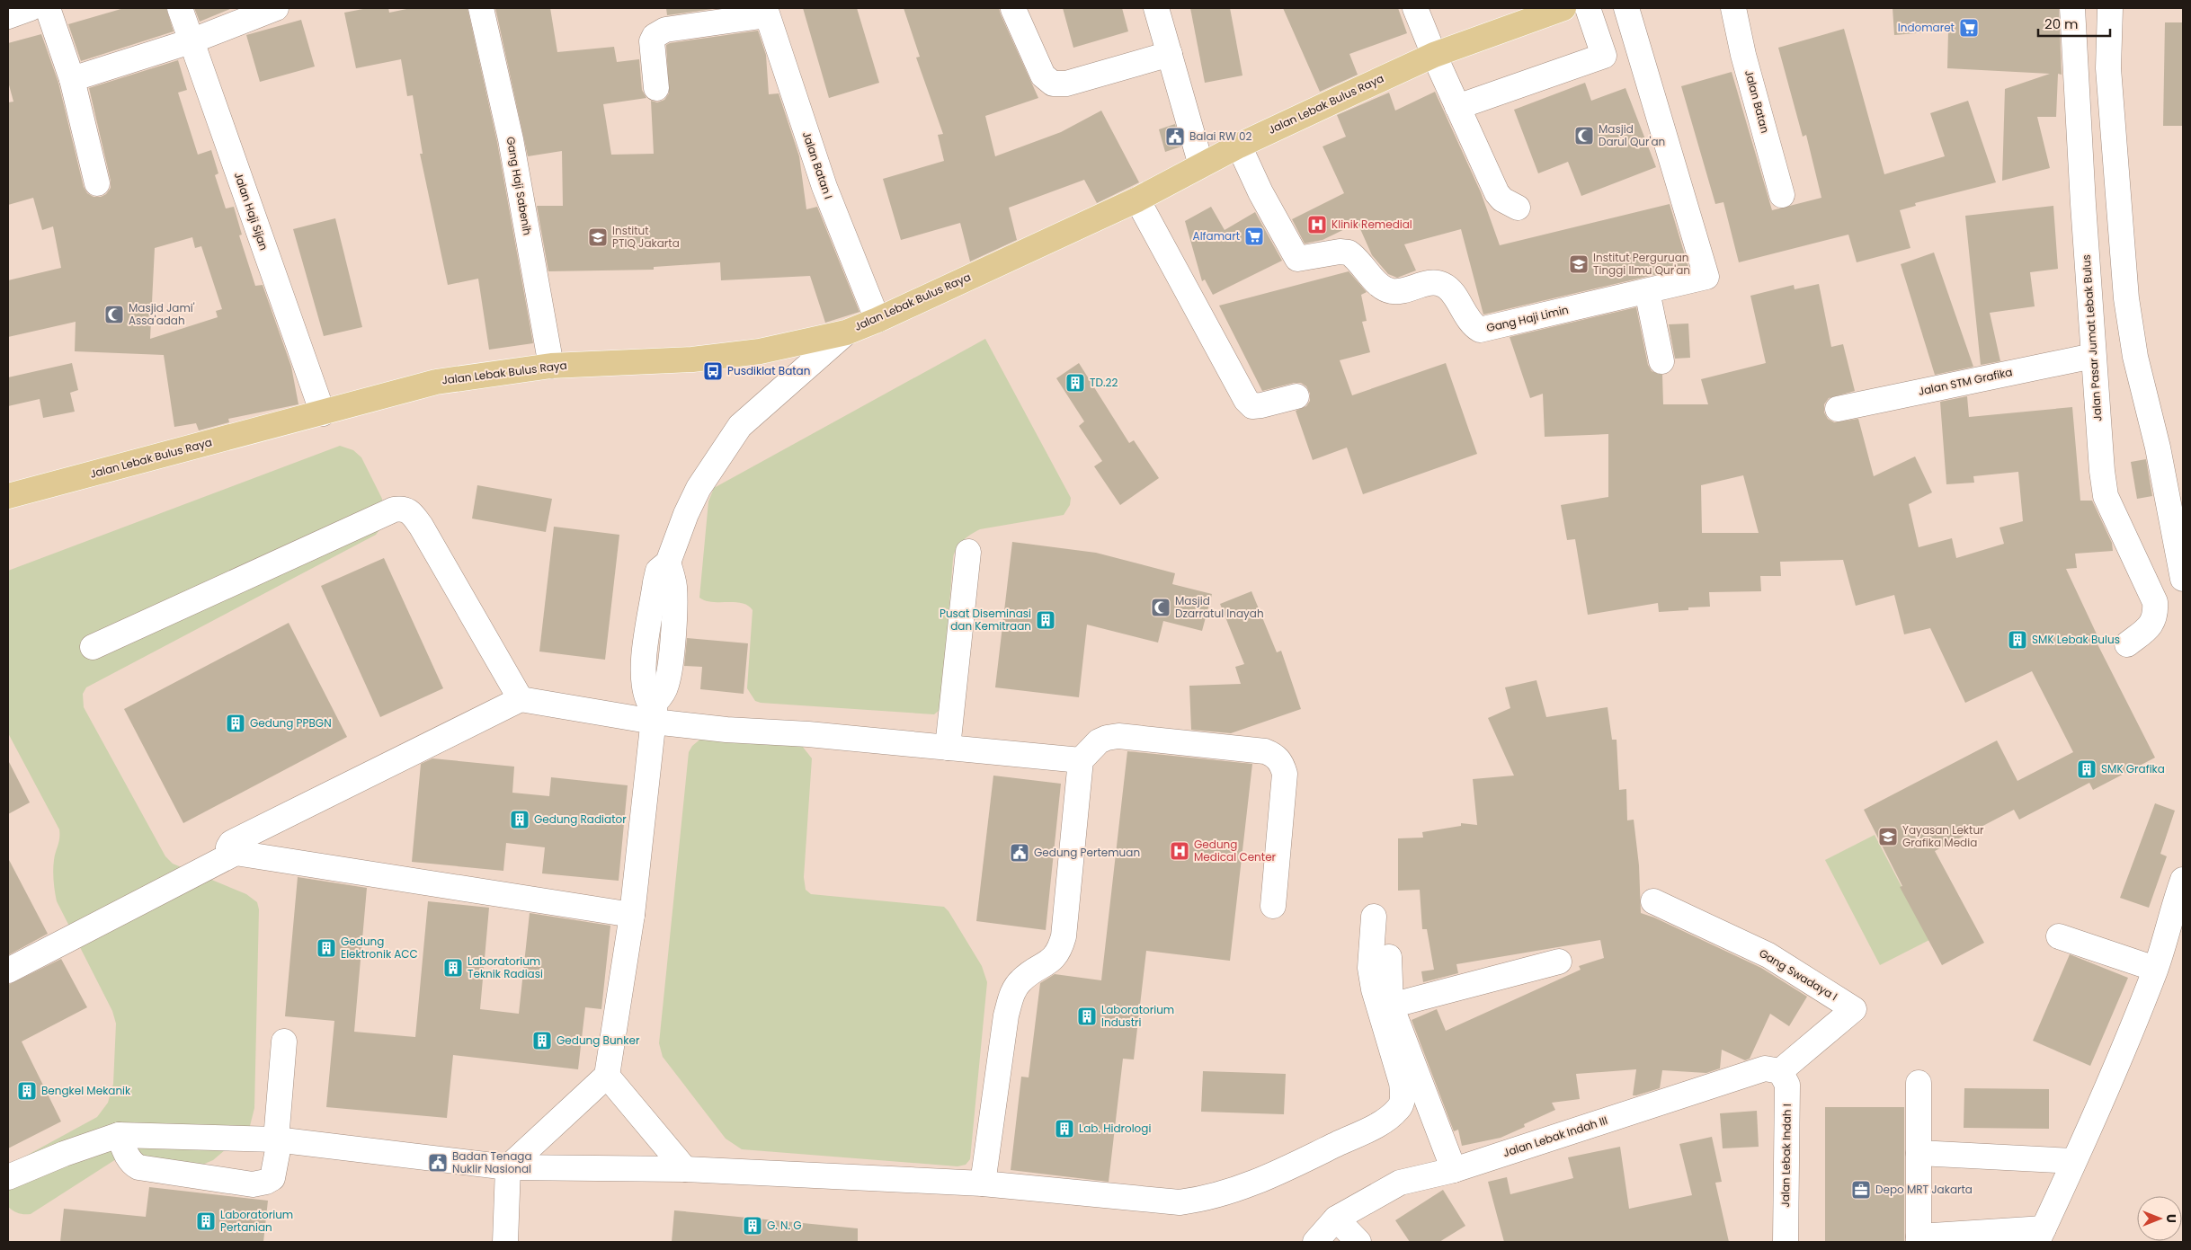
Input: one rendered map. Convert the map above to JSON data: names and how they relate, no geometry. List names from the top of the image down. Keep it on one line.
{"streets":{"main road":["Jalan Lebak Bulus Raya"],"street":["Jalan Batan","Jalan Batan I","Gang Haji Sabenih","Jalan Haji Sijan","Gang Haji Limin","Jalan Pasar Jumat Lebak Bulus","Jalan STM Grafika","Gang Swadaya I","Jalan Lebak Indah III","Jalan Lebak Indah I"]},"crossings":[["Jalan Lebak Bulus Raya","Jalan Batan I"],["Jalan Lebak Bulus Raya","Gang Haji Sabenih"],["Jalan Lebak Bulus Raya","Jalan Haji Sijan"],["Jalan Lebak Bulus Raya","Gang Haji Limin"],["Jalan Pasar Jumat Lebak Bulus","Jalan STM Grafika"],["Gang Swadaya I","Jalan Lebak Indah III"],["Gang Swadaya I","Jalan Lebak Indah I"],["Jalan Lebak Indah III","Jalan Lebak Indah I"]],"places":{"supermarket":["Indomaret","Alfamart"],"mosque":["Masjid Darul Qur'an","Masjid Jami' Assa'adah","Masjid Dzarratul Inayah"],"public building":["Balai RW 02","Gedung Pertemuan","Badan Tenaga Nuklir Nasional"],"hospital":["Klinik Remedial","Gedung Medical Center"],"school or university":["Institut PTIQ Jakarta","Institut Perguruan Tinggi Ilmu Qur'an","Yayasan Lektur Grafika Media"],"bus stop":["Pusdiklat Batan"],"building":["TD.22","Pusat Diseminasi dan Kemitraan","SMK Lebak Bulus","Gedung PPBGN","SMK Grafika","Gedung Radiator","Gedung Elektronik ACC","Laboratorium Teknik Radiasi","Laboratorium Industri","Gedung Bunker","Bengkel Mekanik","Lab. Hidrologi","Laboratorium Pertanian","G. N. G"],"office":["Depo MRT Jakarta"]},"scale_bar":"20 m","north":"right"}
